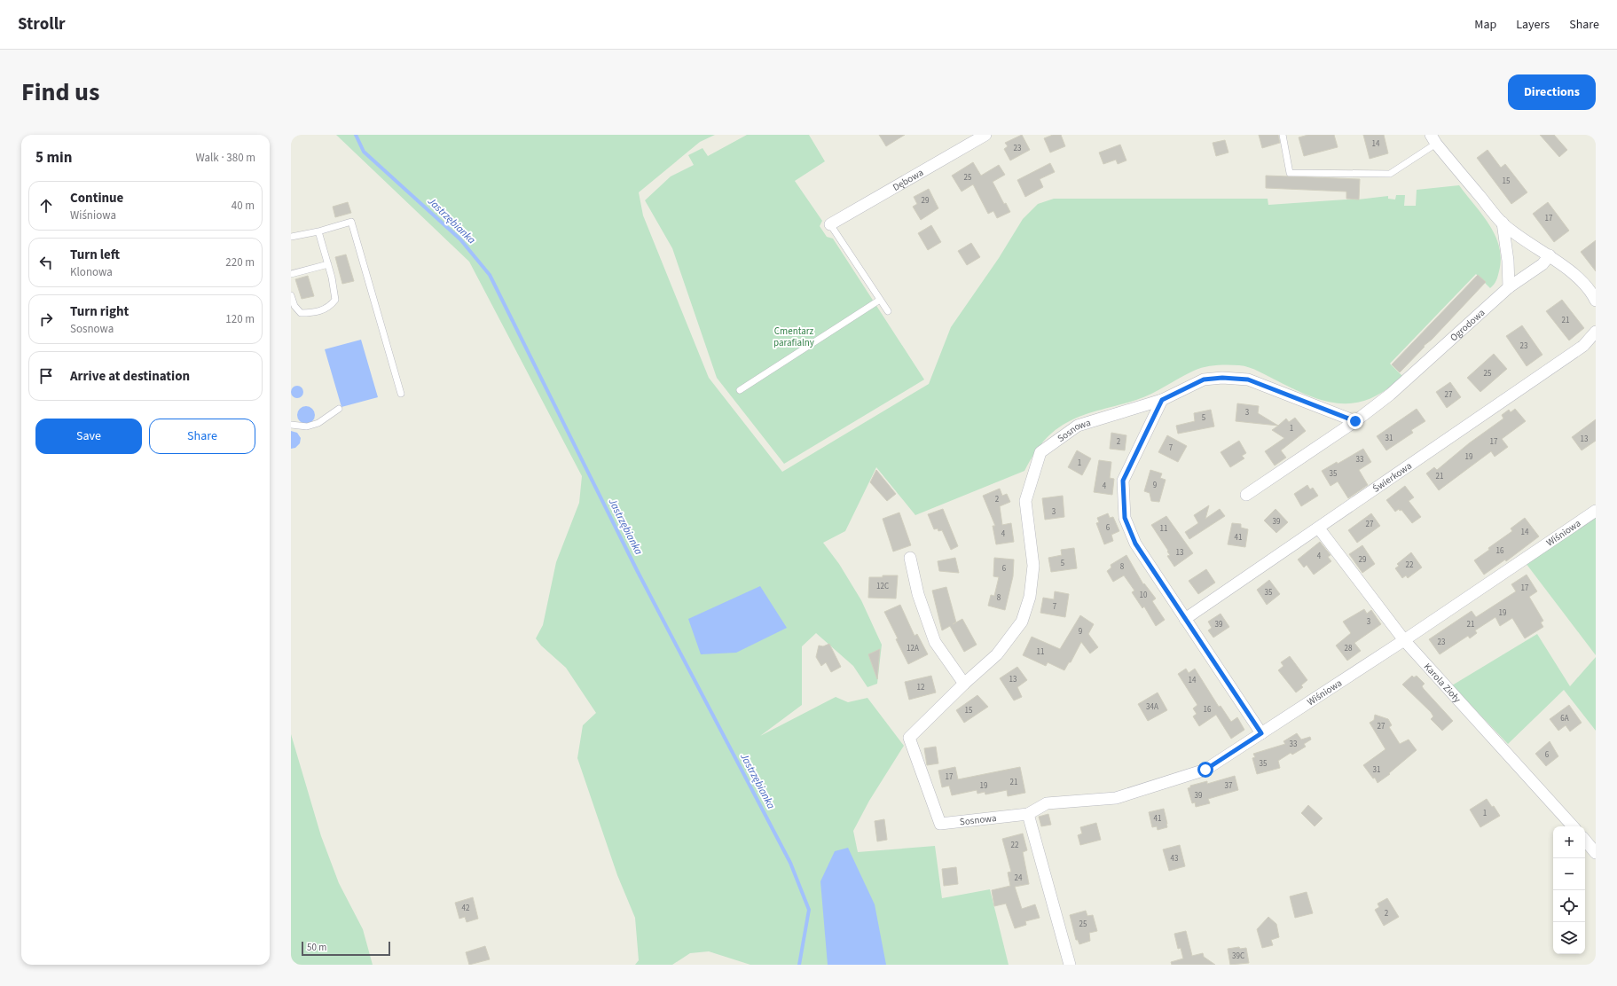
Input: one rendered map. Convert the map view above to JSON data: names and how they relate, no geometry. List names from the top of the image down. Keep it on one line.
{"streets":{"street":["Dębowa","Ogrodowa","Sosnowa","Świerkowa","Wiśniowa","Karola Zioły"]},"crossings":[["Ogrodowa","Sosnowa"],["Sosnowa","Wiśniowa"],["Świerkowa","Karola Zioły"],["Wiśniowa","Karola Zioły"]],"water":["Jastrzębianka"],"parks":["Cmentarz parafialny"],"house_numbers":["14","23","25","15","29","17","21","23","25","27","3","5","1","31","13","2","17","7","19","33","1","35","21","9","4","2","3","39","27","6","11","14","4","41","16","13","4","29","5","22","8","6","12C","17","35","10","8","7","19","3","39","21","9","23","12A","28","11","13","14","12","34A","16","15","6A","27","33","6","35","31","17","21","19","37","39","1","41","22","43","24","42","2","25","39C"],"scale_bar":"50 m","page":{"header":"Strollr","nav":["Map","Layers","Share"],"title":"Find us","buttons":["Directions",["Save","Share"]],"heading":["5 min","Walk · 380 m"],"list":[["Continue","Wiśniowa","40 m"],["Turn left","Klonowa","220 m"],["Turn right","Sosnowa","120 m"],"Arrive at destination"],"map_buttons":["+","−"],"scale":"50 m"}}
